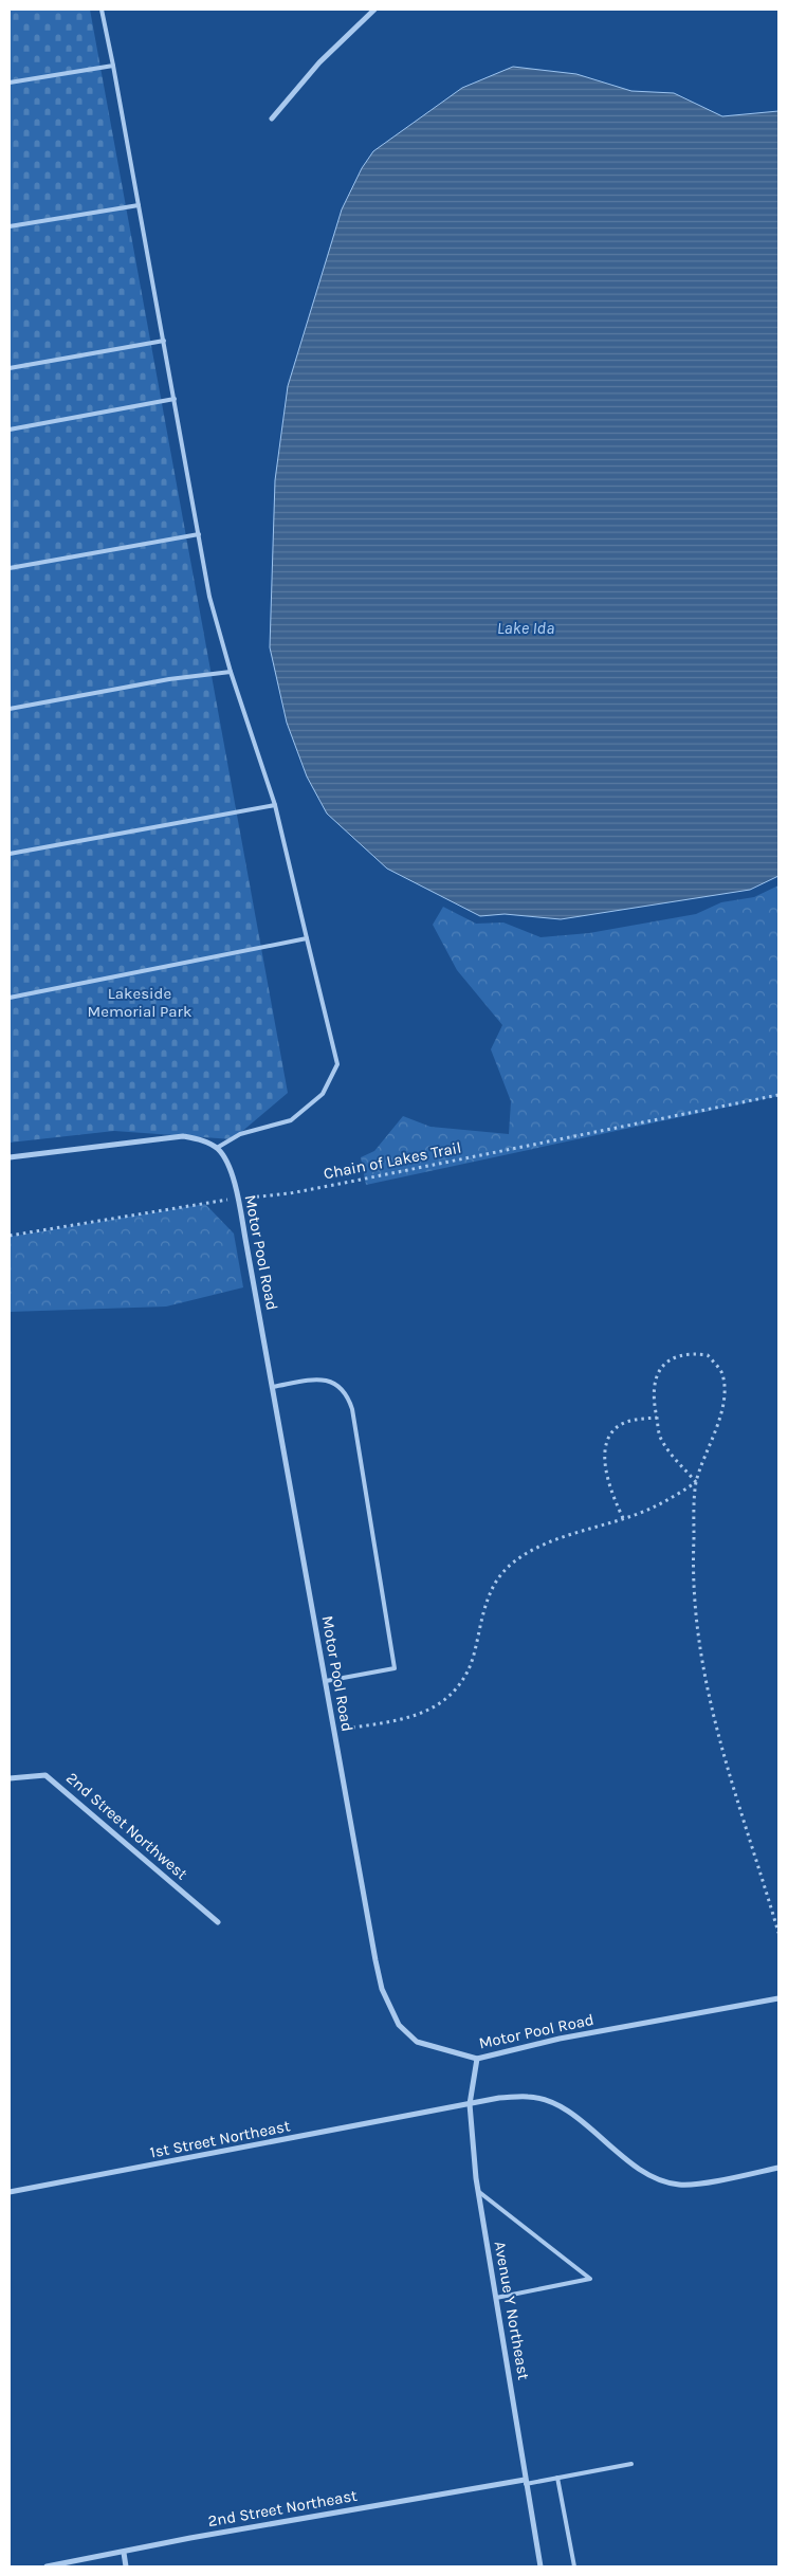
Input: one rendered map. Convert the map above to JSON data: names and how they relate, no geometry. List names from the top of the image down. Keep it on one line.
{"streets":{"street":["Motor Pool Road","2nd Street Northwest","1st Street Northeast","Avenue Y Northeast","2nd Street Northeast"],"path":["Chain of Lakes Trail"]},"crossings":[["Chain of Lakes Trail","Motor Pool Road"],["Motor Pool Road","Avenue Y Northeast"],["1st Street Northeast","Avenue Y Northeast"],["Avenue Y Northeast","2nd Street Northeast"]],"water":["Lake Ida"],"parks":["Lakeside Memorial Park"]}
